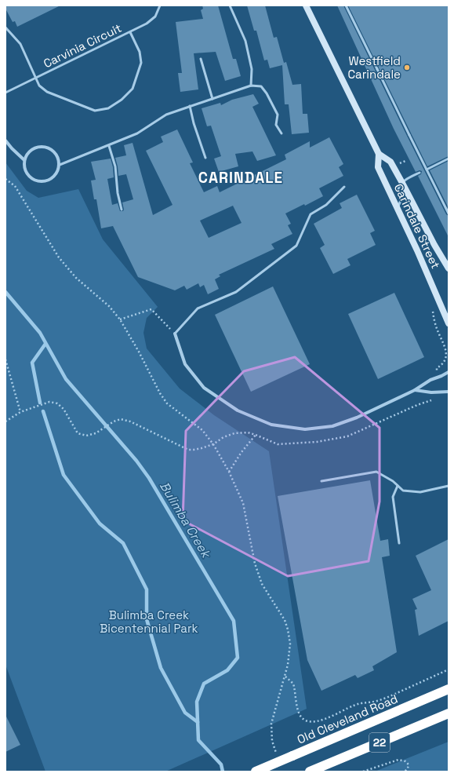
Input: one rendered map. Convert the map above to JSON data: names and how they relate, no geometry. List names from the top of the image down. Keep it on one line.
{"streets":{"highway":["Old Cleveland Road","22"],"street":["Carindale Street"],"lane":["Carvinia Circuit"]},"districts":["CARINDALE"],"water":["Bulimba Creek"],"parks":["Bulimba Creek Bicentennial Park"],"places":["Westfield Carindale"]}
